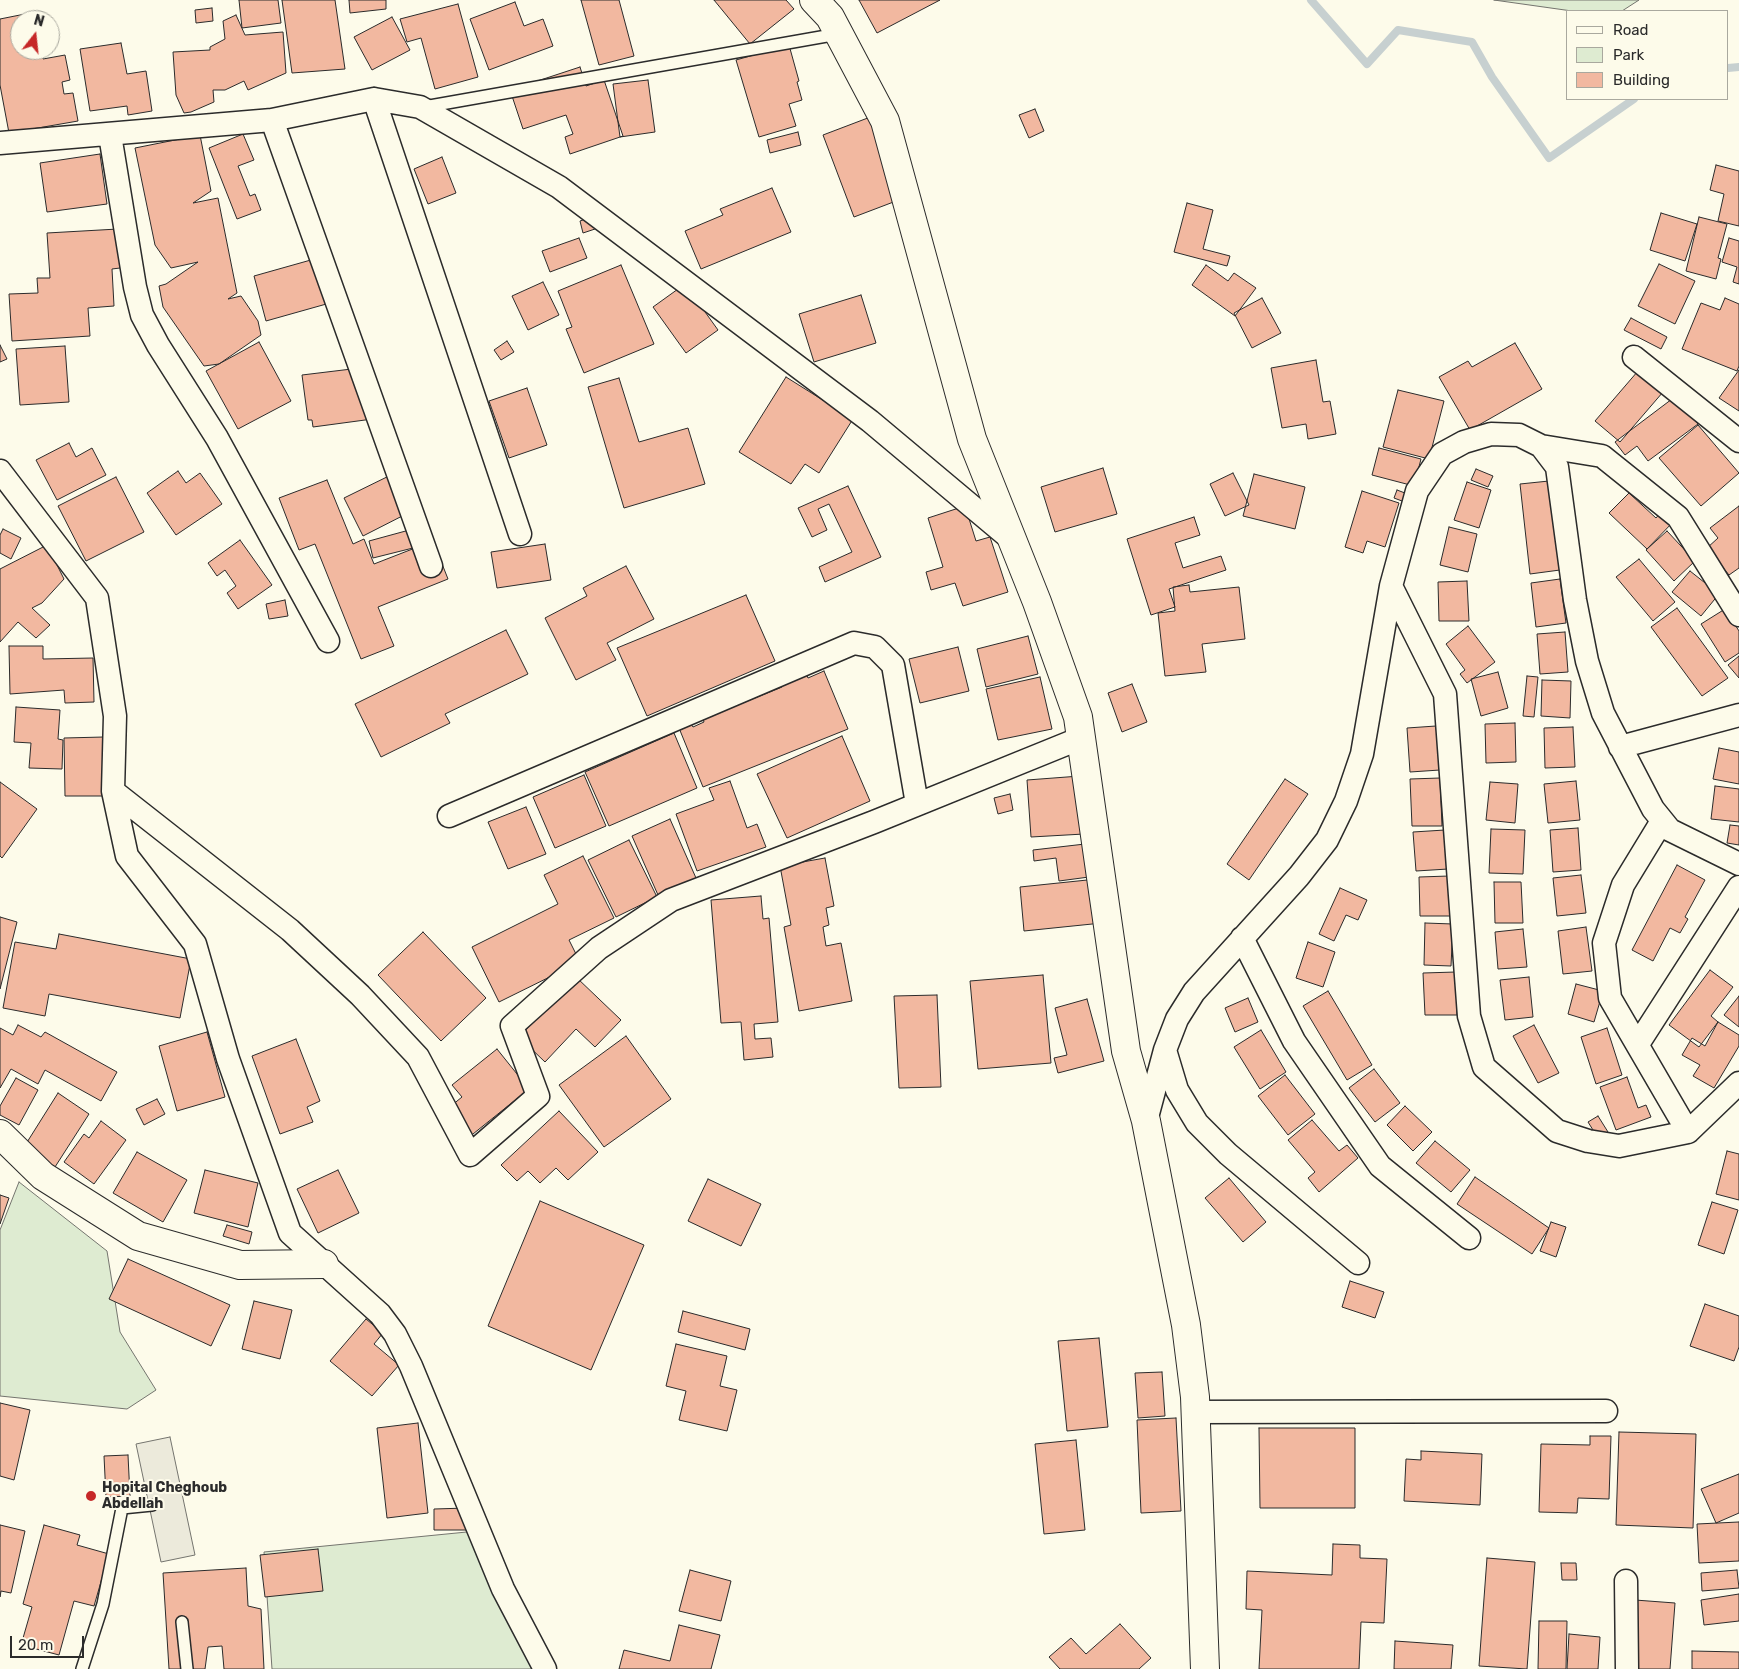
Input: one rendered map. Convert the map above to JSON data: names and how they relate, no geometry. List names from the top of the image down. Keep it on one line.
{"places":["Hopital Cheghoub Abdellah"],"legend":["Road","Park","Building"],"scale_bar":"20 m","north":"top"}
